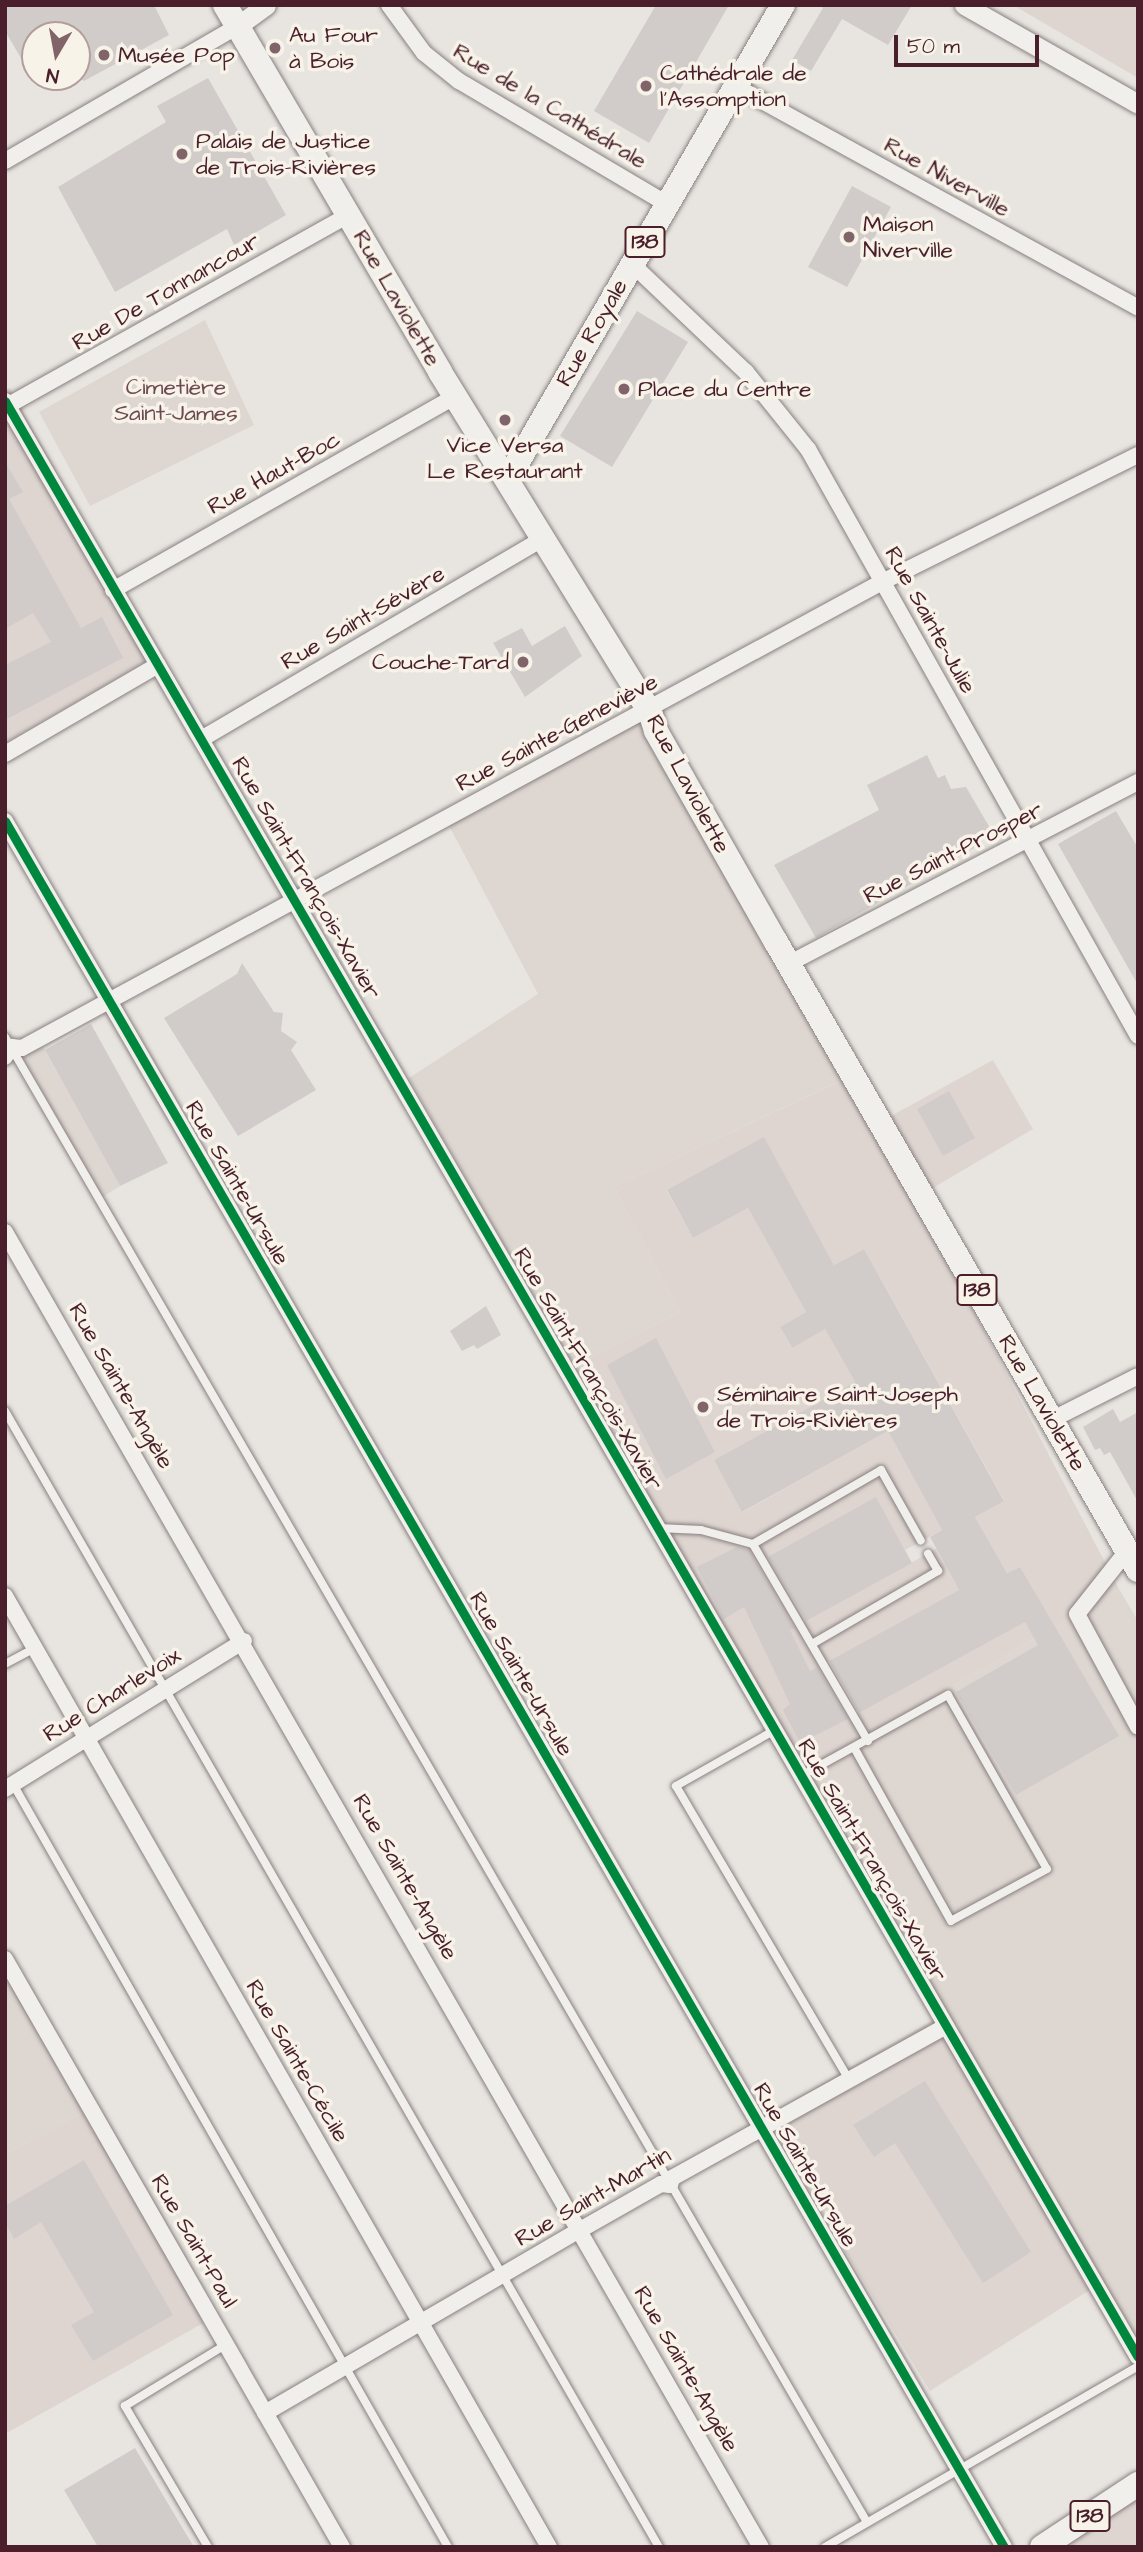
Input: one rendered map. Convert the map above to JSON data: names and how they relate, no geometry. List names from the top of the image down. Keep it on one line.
{"streets":{"main road":["138","Rue Laviolette","Rue Royale"],"street":["Rue de la Cathédrale","Rue Niverville","Rue De Tonnancour","Rue Haut-Boc","Rue Saint-Sévère","Rue Sainte-Julie","Rue Sainte-Geneviève","Rue Saint-Prosper","Rue Saint-François-Xavier","Rue Sainte-Ursule","Rue Sainte-Angèle","Rue Charlevoix","Rue Sainte-Cécile","Rue Saint-Martin","Rue Saint-Paul"]},"crossings":[["Rue de la Cathédrale","Rue Royale"],["Rue Niverville","Rue Royale"],["Rue De Tonnancour","Rue Laviolette"],["Rue De Tonnancour","Rue Saint-François-Xavier"],["Rue Laviolette","Rue Royale"],["Rue Laviolette","Rue Haut-Boc"],["Rue Laviolette","Rue Saint-Sévère"],["Rue Laviolette","Rue Sainte-Geneviève"],["Rue Laviolette","Rue Saint-Prosper"],["Rue Royale","Rue Sainte-Julie"],["Rue Haut-Boc","Rue Saint-François-Xavier"],["Rue Saint-Sévère","Rue Saint-François-Xavier"],["Rue Sainte-Julie","Rue Sainte-Geneviève"],["Rue Sainte-Julie","Rue Saint-Prosper"],["Rue Sainte-Geneviève","Rue Saint-François-Xavier"],["Rue Sainte-Geneviève","Rue Sainte-Ursule"],["Rue Saint-François-Xavier","Rue Saint-Martin"],["Rue Sainte-Ursule","Rue Saint-Martin"],["Rue Sainte-Angèle","Rue Charlevoix"],["Rue Sainte-Angèle","Rue Saint-Martin"],["Rue Charlevoix","Rue Sainte-Cécile"],["Rue Sainte-Cécile","Rue Saint-Martin"],["Rue Saint-Martin","Rue Saint-Paul"]],"parks":["Cimetière Saint-James"],"places":["Au Four à Bois","Musée Pop","Cathédrale de l'Assomption","Palais de Justice de Trois-Rivières","Maison Niverville","Place du Centre","Vice Versa Le Restaurant","Couche-Tard","Séminaire Saint-Joseph de Trois‑Rivières"],"scale_bar":"50 m","north":"bottom"}
